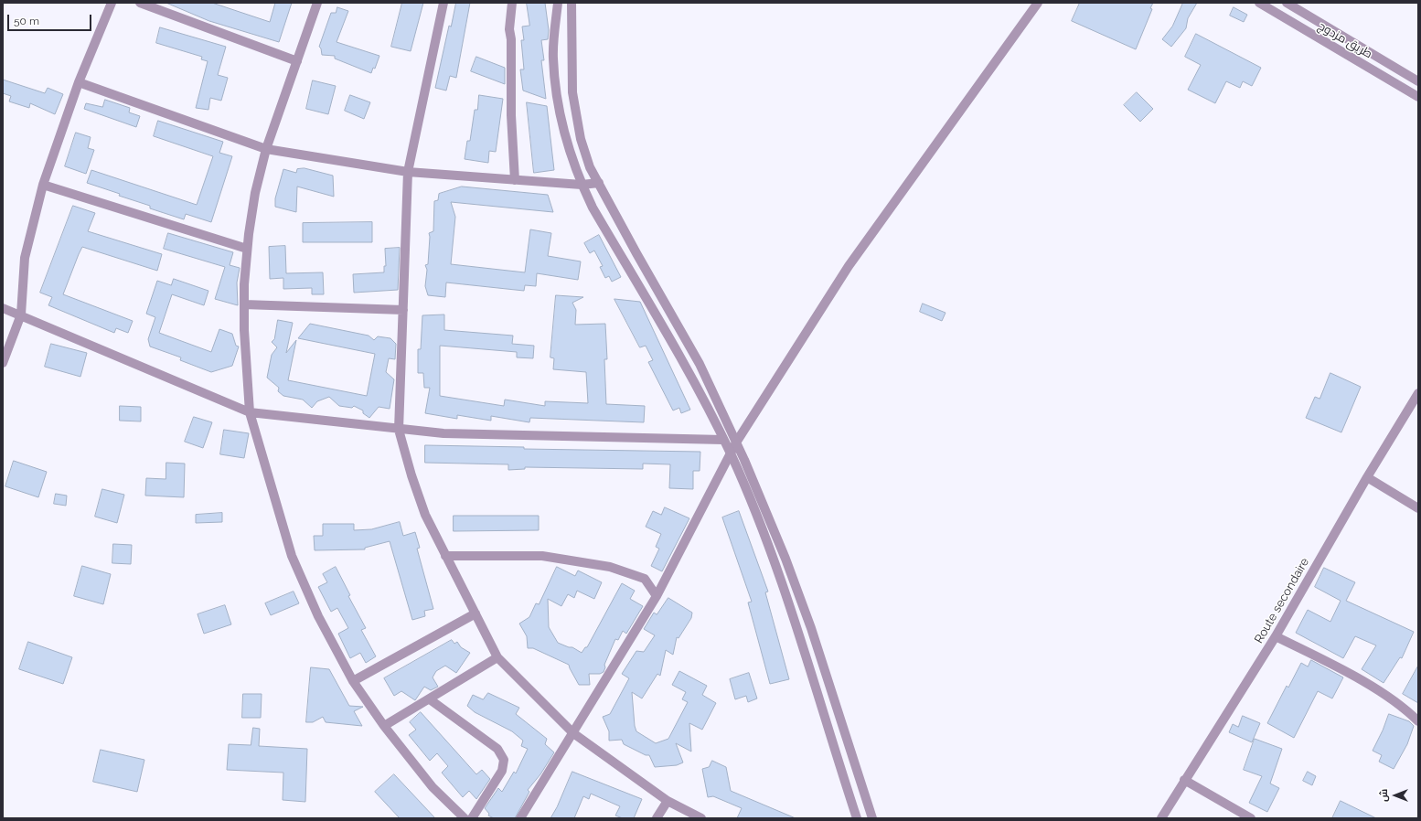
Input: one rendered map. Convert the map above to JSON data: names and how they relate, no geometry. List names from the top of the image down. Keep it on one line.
{"streets":{"street":["طريق مزدوج","Route secondaire"]},"scale_bar":"50 m","north":"left"}
